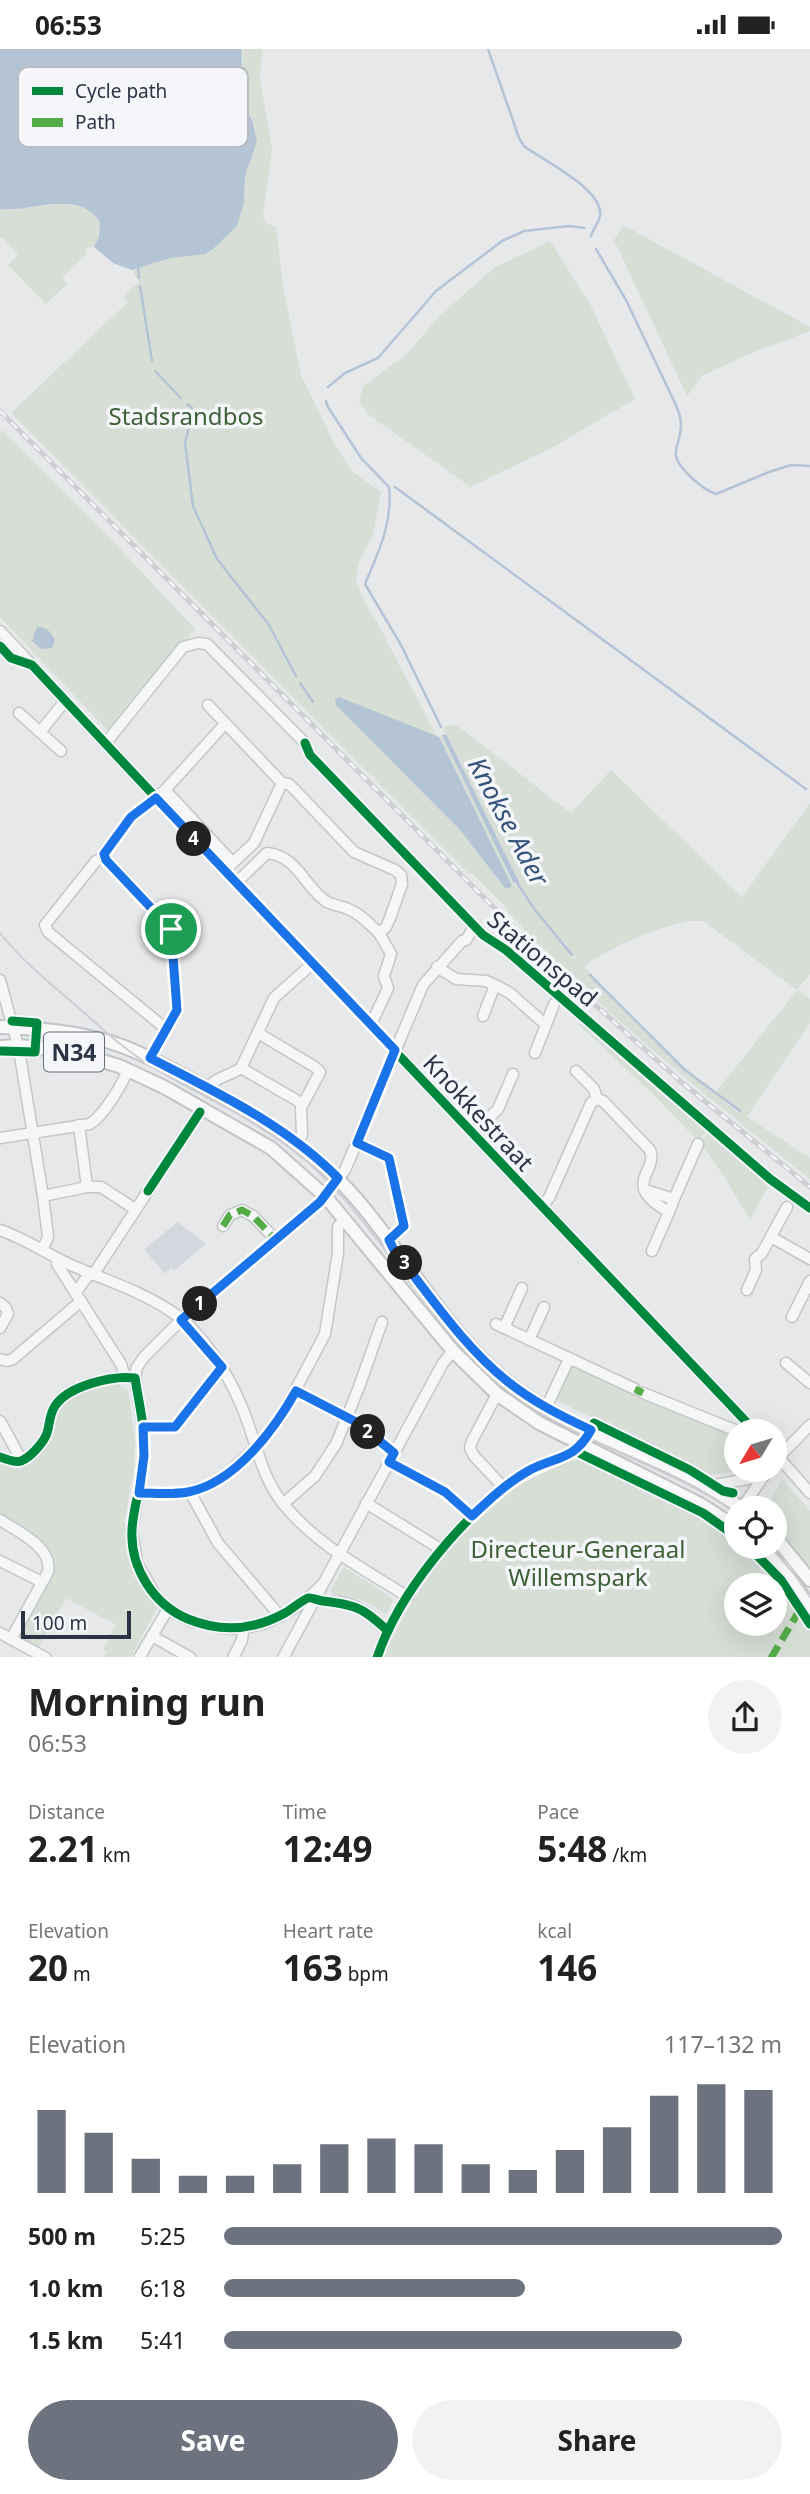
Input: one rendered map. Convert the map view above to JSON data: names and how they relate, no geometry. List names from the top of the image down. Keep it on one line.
{"streets":{"main road":["N34"],"street":["Knokkestraat"],"cycle path":["Stationspad"]},"water":["Knokse Ader"],"parks":["Stadsrandbos","Directeur-Generaal Willemspark"],"legend":["Cycle path","Path"],"scale_bar":"100 m","north":"bottom left","page":{"status":"06:53","pins":["4","3","1","2"],"scale":"100 m","heading":["Morning run","06:53"],"stats":[["Distance","2.21 km"],["Time","12:49"],["Pace","5:48 /km"],["Elevation","20 m"],["Heart rate","163 bpm"],["kcal","146"]],"chart":["Elevation","117–132 m"],"list":[{"name":"500 m","note":"5:25"},{"name":"1.0 km","note":"6:18"},{"name":"1.5 km","note":"5:41"}],"buttons":["Save","Share"]}}
